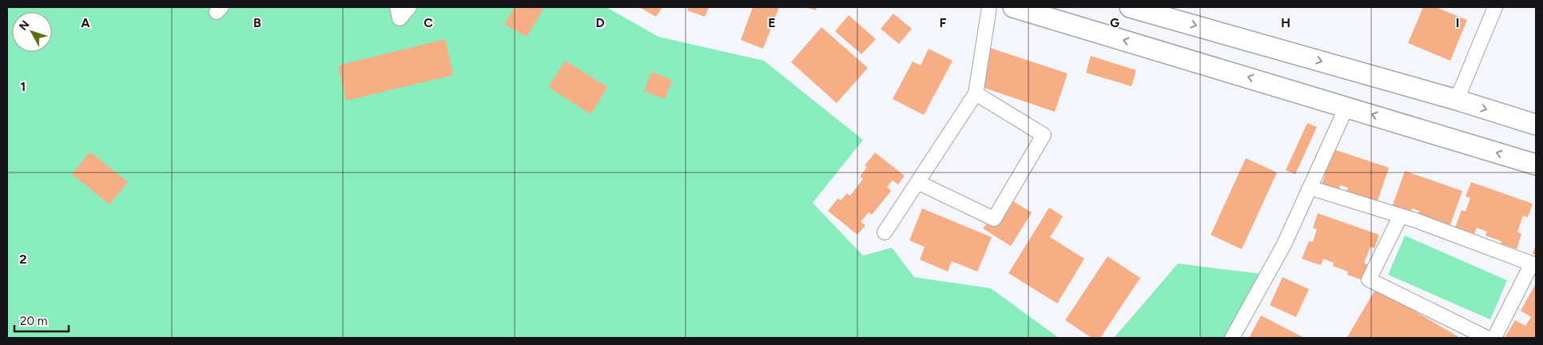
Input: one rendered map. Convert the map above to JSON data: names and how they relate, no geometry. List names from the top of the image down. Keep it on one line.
{"scale_bar":"20 m","north":"top left","grid":{"columns":["A","B","C","D","E","F","G","H","I"],"rows":["1","2"]}}
